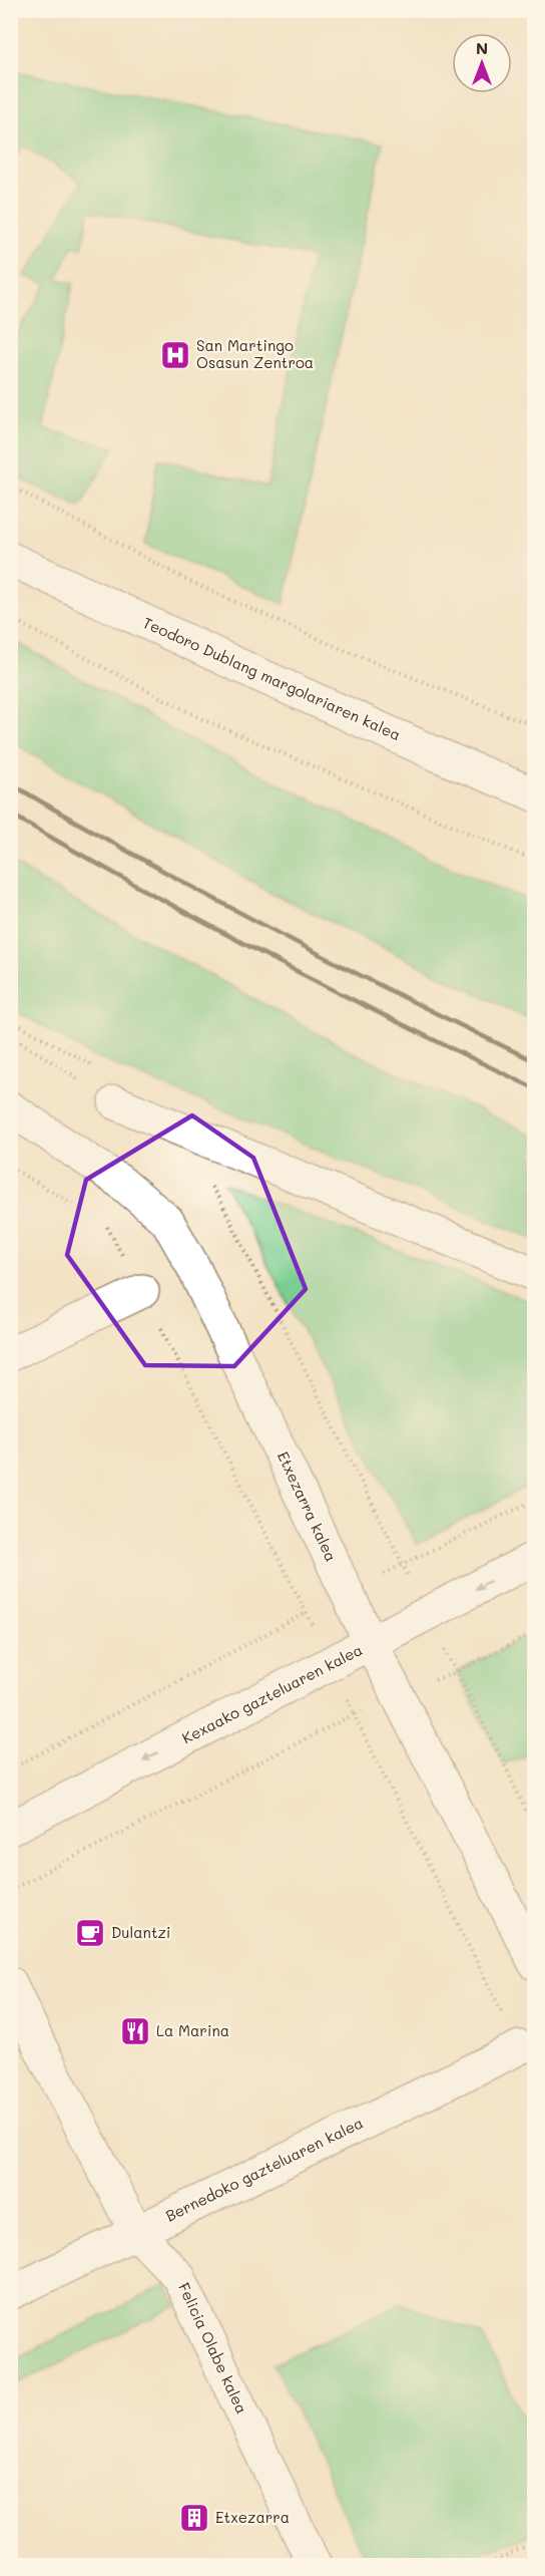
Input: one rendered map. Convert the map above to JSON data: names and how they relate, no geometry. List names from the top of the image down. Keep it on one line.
{"streets":{"street":["Teodoro Dublang margolariaren kalea","Etxezarra kalea","Kexaako gazteluaren kalea","Bernedoko gazteluaren kalea","Felicia Olabe kalea"]},"crossings":[["Etxezarra kalea","Kexaako gazteluaren kalea"],["Bernedoko gazteluaren kalea","Felicia Olabe kalea"]],"one_way":["Kexaako gazteluaren kalea"],"places":{"hospital":["San Martingo Osasun Zentroa"],"cafe":["Dulantzi"],"restaurant":["La Marina"],"building":["Etxezarra"]},"north":"top"}
